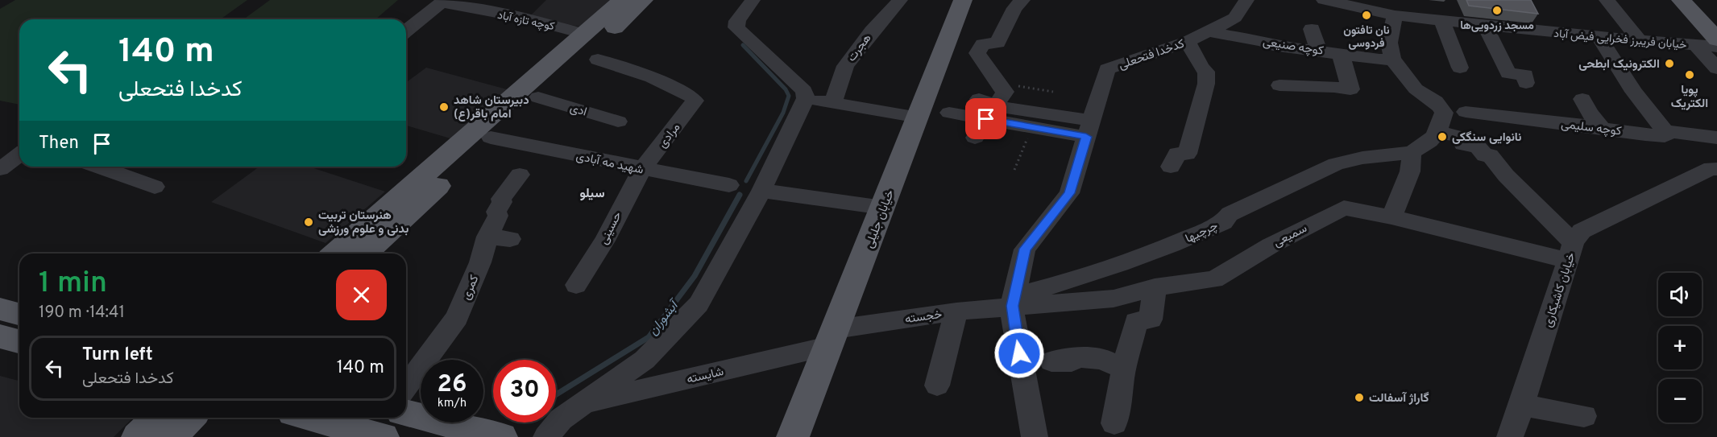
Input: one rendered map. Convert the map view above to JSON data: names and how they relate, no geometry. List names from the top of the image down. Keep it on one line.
{"streets":{"main road":["خیابان جلیلی"],"street":["کوچه تازه آباد","خیابان فریبرز فخرایی فیض آباد","کوچه صنیعی","هجرت","کدخدا فتحعلی","ادی","کوچه سلیمی","مرادی","شهید مه آبادی","حسینی","چرچیها","سمیعی","کمری","خیابان کاشیکاری","خجسته","شایسته"]},"crossings":[["کوچه صنیعی","کدخدا فتحعلی"],["مرادی","شهید مه آبادی"],["مرادی","حسینی"],["شهید مه آبادی","حسینی"],["خیابان جلیلی","خجسته"],["خیابان جلیلی","شایسته"],["چرچیها","سمیعی"],["چرچیها","خجسته"],["سمیعی","خیابان کاشیکاری"],["سمیعی","خجسته"],["خجسته","شایسته"]],"districts":["سیلو"],"water":["آبشوران"],"places":["مسجد زردویی‌ها","نان تافتون فردوسی","الکترونیک ابطحی","پویا الکتریک","دبیرستان شاهد امام باقر(ع)","نانوایی سنگکی","هنرستان تربیت بدنی و علوم ورزشی","گاراژ آسفالت"],"page":{"turn":["140 m","کدخدا فتحعلی"],"then":"Then","heading":["1 min","190 m · 14:41"],"map_buttons":["+","−"],"list":[{"name":"Turn left","note":"کدخدا فتحعلی","value":"140 m"}],"speed":"26 km/h","limit":"30"}}
